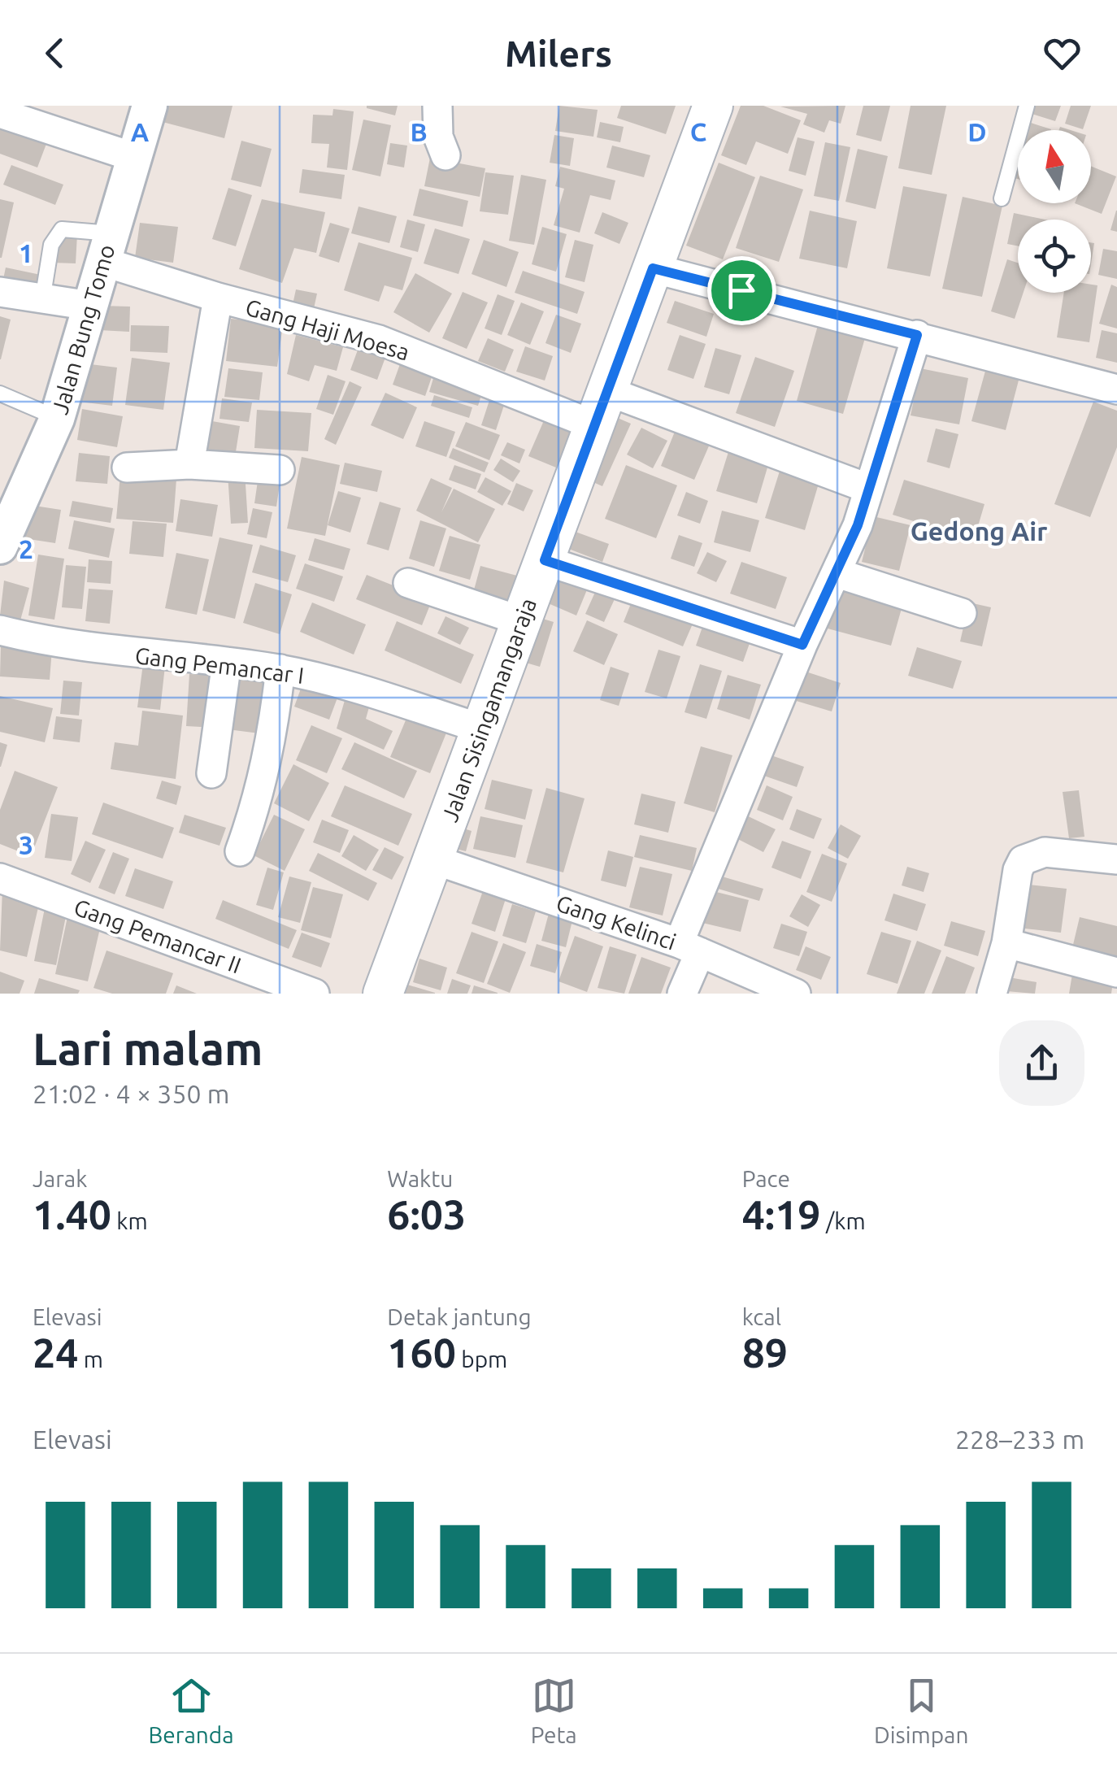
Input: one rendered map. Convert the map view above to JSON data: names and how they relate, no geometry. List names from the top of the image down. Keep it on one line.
{"streets":{"main road":["Jalan Sisingamangaraja"],"street":["Jalan Bung Tomo","Gang Haji Moesa","Gang Pemancar I","Gang Kelinci","Gang Pemancar II"]},"crossings":[["Jalan Bung Tomo","Gang Haji Moesa"],["Gang Haji Moesa","Jalan Sisingamangaraja"],["Gang Pemancar I","Jalan Sisingamangaraja"],["Jalan Sisingamangaraja","Gang Kelinci"]],"districts":["Gedong Air"],"north":"top","page":{"header":"Milers","heading":["Lari malam","21:02 · 4 × 350 m"],"stats":[["Jarak","1.40 km"],["Waktu","6:03"],["Pace","4:19 /km"],["Elevasi","24 m"],["Detak jantung","160 bpm"],["kcal","89"]],"chart":["Elevasi","228–233 m"],"tabs":["Beranda","Peta","Disimpan"]},"grid":{"columns":["A","B","C","D"],"rows":["1","2","3"]}}
